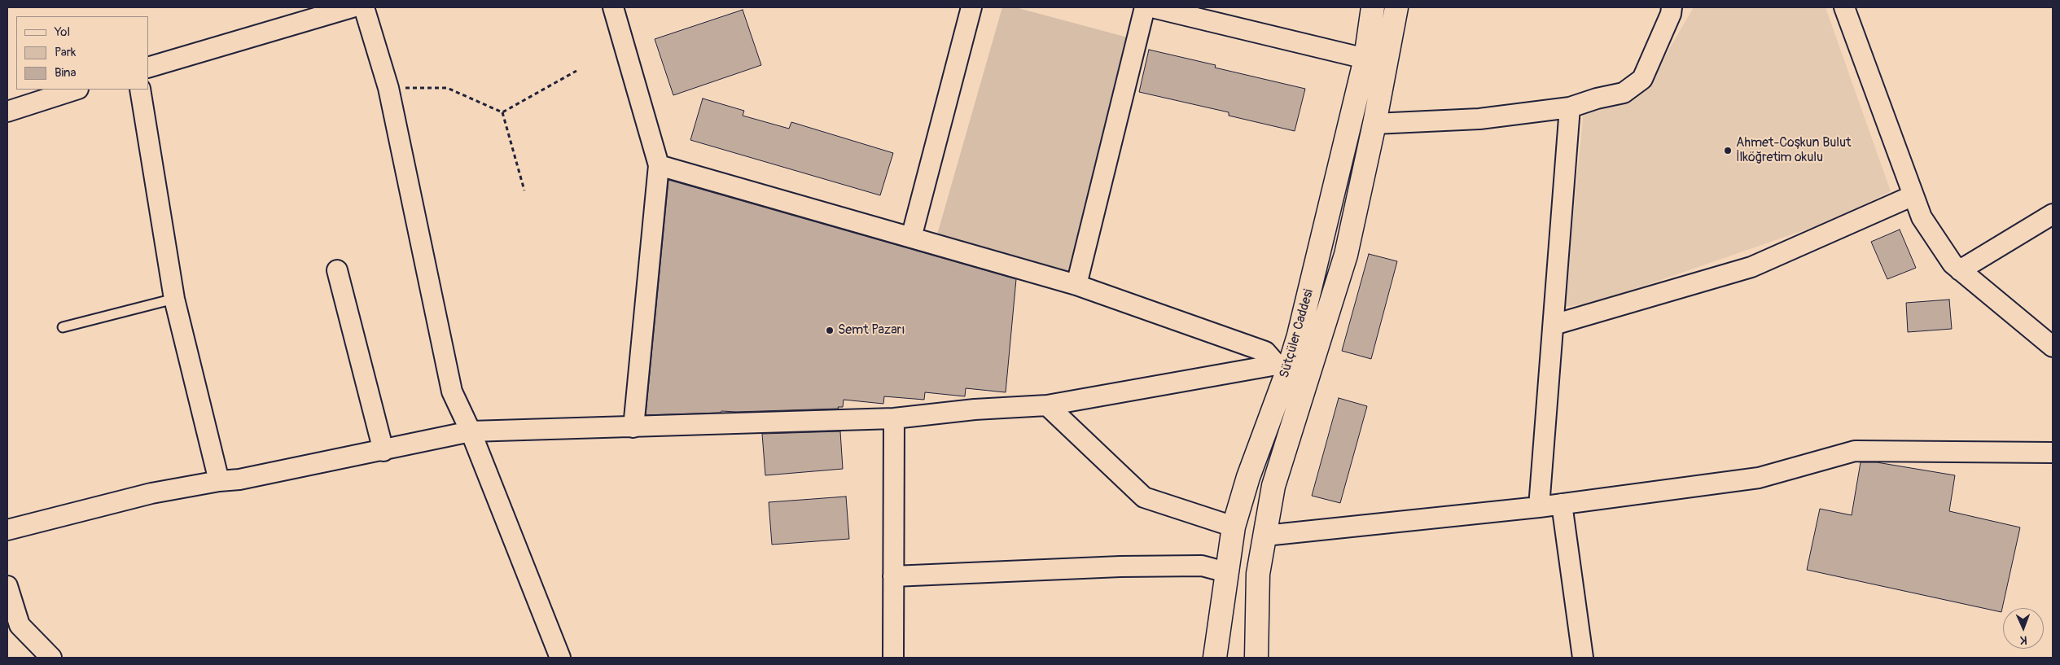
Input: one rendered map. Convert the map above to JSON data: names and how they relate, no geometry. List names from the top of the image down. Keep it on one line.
{"streets":{"main road":["Sütçüler Caddesi"]},"places":["Ahmet-Coşkun Bulut İlköğretim okulu","Semt Pazarı"],"legend":["Yol","Park","Bina"],"north":"bottom"}
